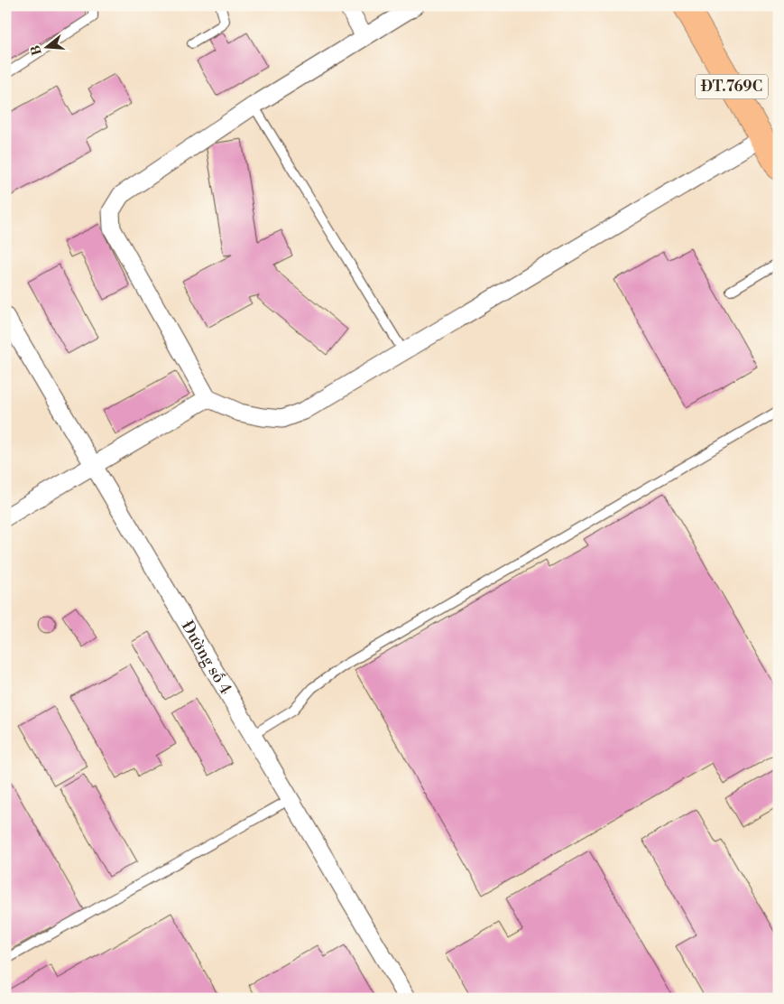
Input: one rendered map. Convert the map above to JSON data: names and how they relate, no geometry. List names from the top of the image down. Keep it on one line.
{"streets":{"main road":["ĐT.769C"],"street":["Đường số 4"]},"north":"left"}
